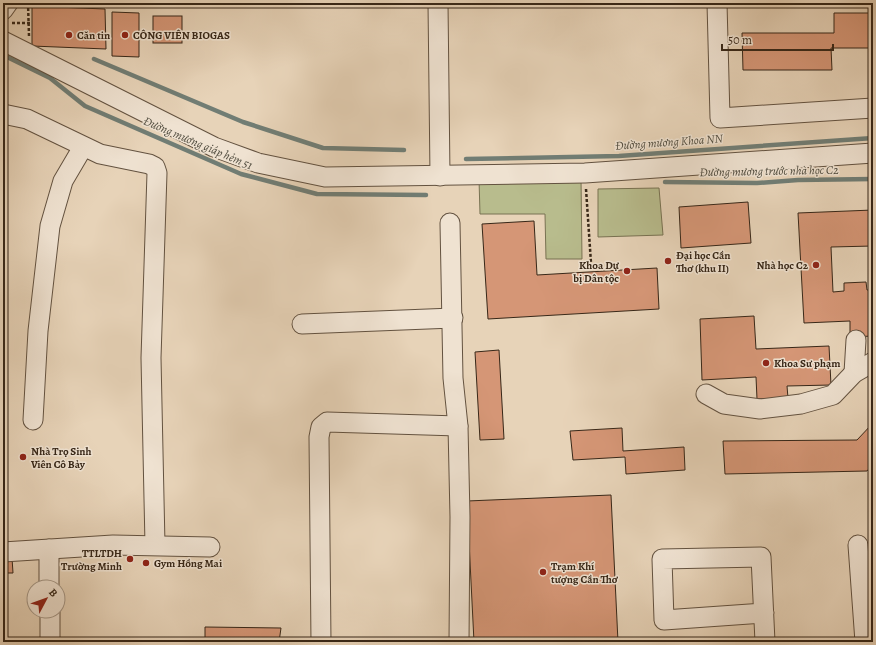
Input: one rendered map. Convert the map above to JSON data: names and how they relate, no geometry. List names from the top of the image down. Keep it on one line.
{"water":["Đường mương Khoa NN","Đường mương giáp hẻm 51","Đường mương trước nhà học C2"],"places":["Căn tin","CÔNG VIÊN BIOGAS","Đại học Cần Thơ (khu II)","Nhà học C2","Khoa Dự bị Dân tộc","Khoa Sư phạm","Nhà Trọ Sinh Viên Cô Bảy","TTLTDH Trường Minh","Gym Hồng Mai","Trạm Khí tượng Cần Thơ"],"scale_bar":"50 m","north":"top right"}
